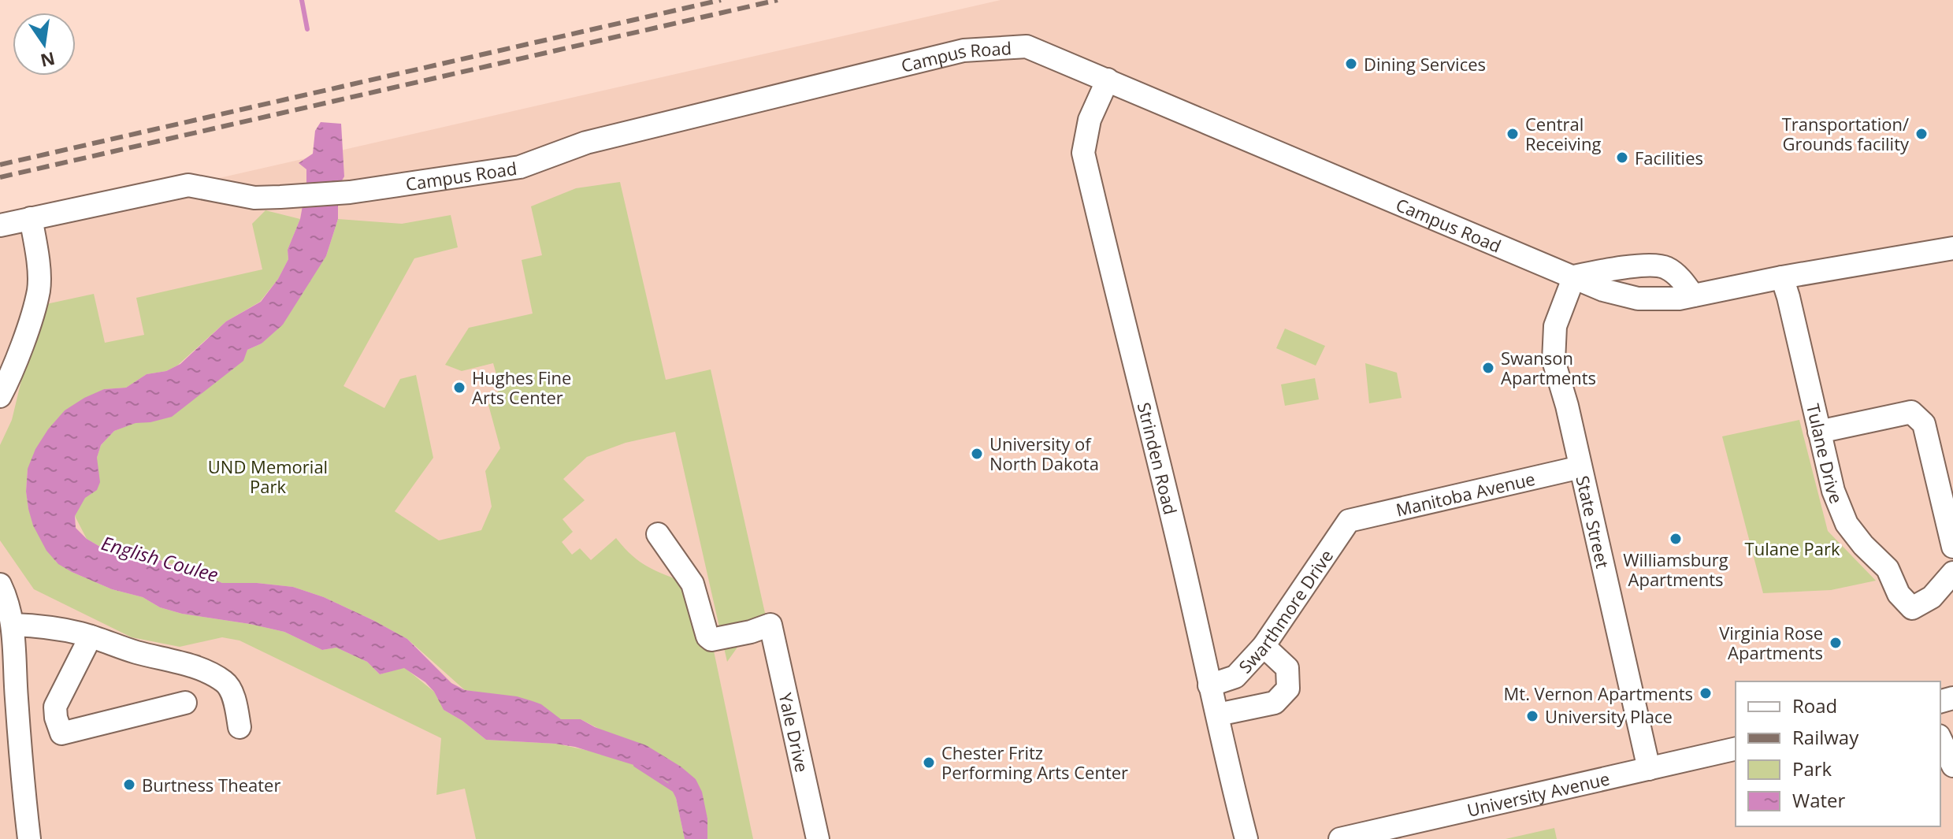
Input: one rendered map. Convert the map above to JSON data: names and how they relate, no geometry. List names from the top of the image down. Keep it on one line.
{"streets":{"street":["Campus Road","Tulane Drive","Strinden Road","Manitoba Avenue","State Street","Swarthmore Drive","Yale Drive","University Avenue"]},"crossings":[["Campus Road","Tulane Drive"],["Campus Road","Strinden Road"],["Campus Road","State Street"],["Strinden Road","Swarthmore Drive"],["Manitoba Avenue","State Street"],["Manitoba Avenue","Swarthmore Drive"],["State Street","University Avenue"]],"water":["English Coulee"],"parks":["UND Memorial Park","Tulane Park"],"places":["Dining Services","Central Receiving","Transportation/ Grounds facility","Facilities","Swanson Apartments","Hughes Fine Arts Center","University of North Dakota","Williamsburg Apartments","Virginia Rose Apartments","Mt. Vernon Apartments","University Place","Chester Fritz Performing Arts Center","Burtness Theater"],"legend":["Road","Railway","Park","Water"],"north":"bottom"}
